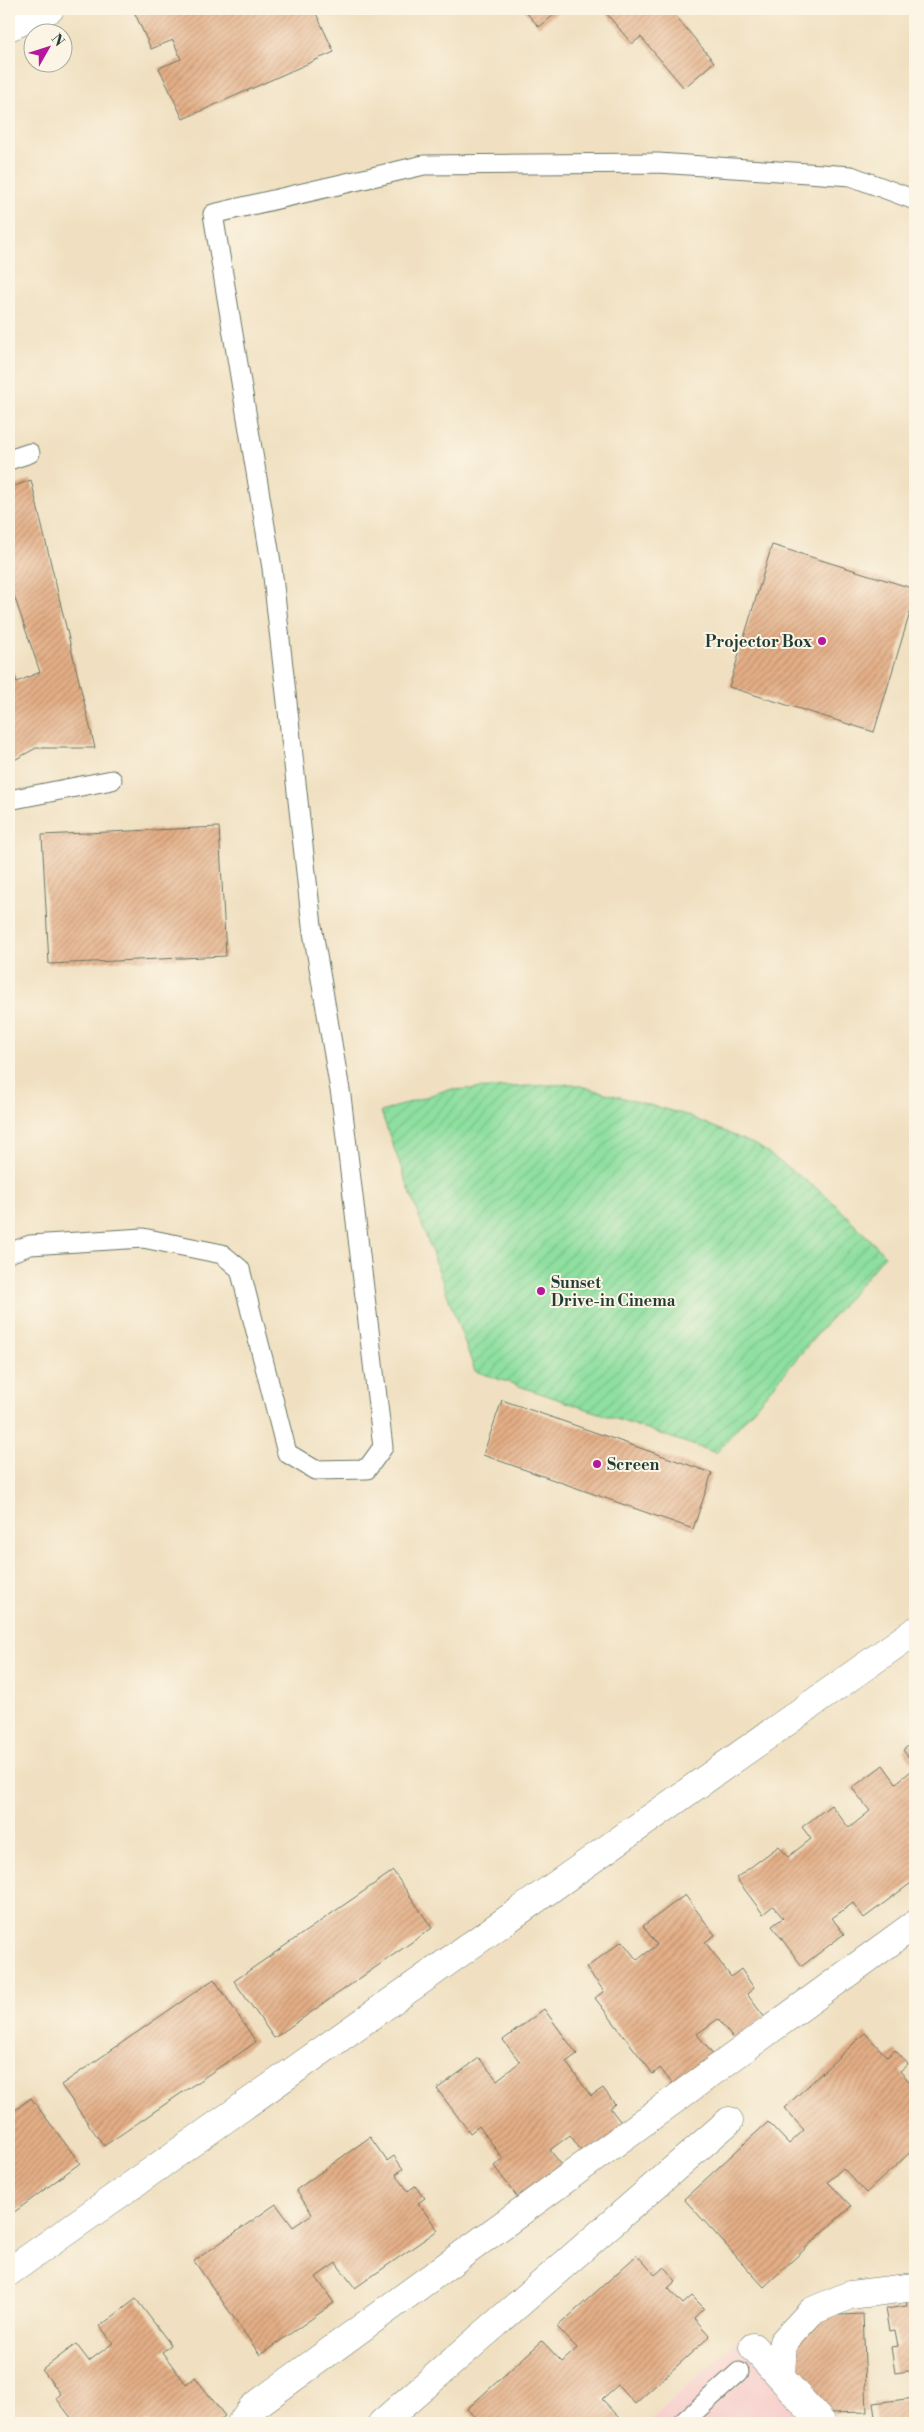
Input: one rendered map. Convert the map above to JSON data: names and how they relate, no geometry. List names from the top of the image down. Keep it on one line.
{"places":["Projector Box","Sunset Drive-in Cinema","Screen"],"north":"top right"}
